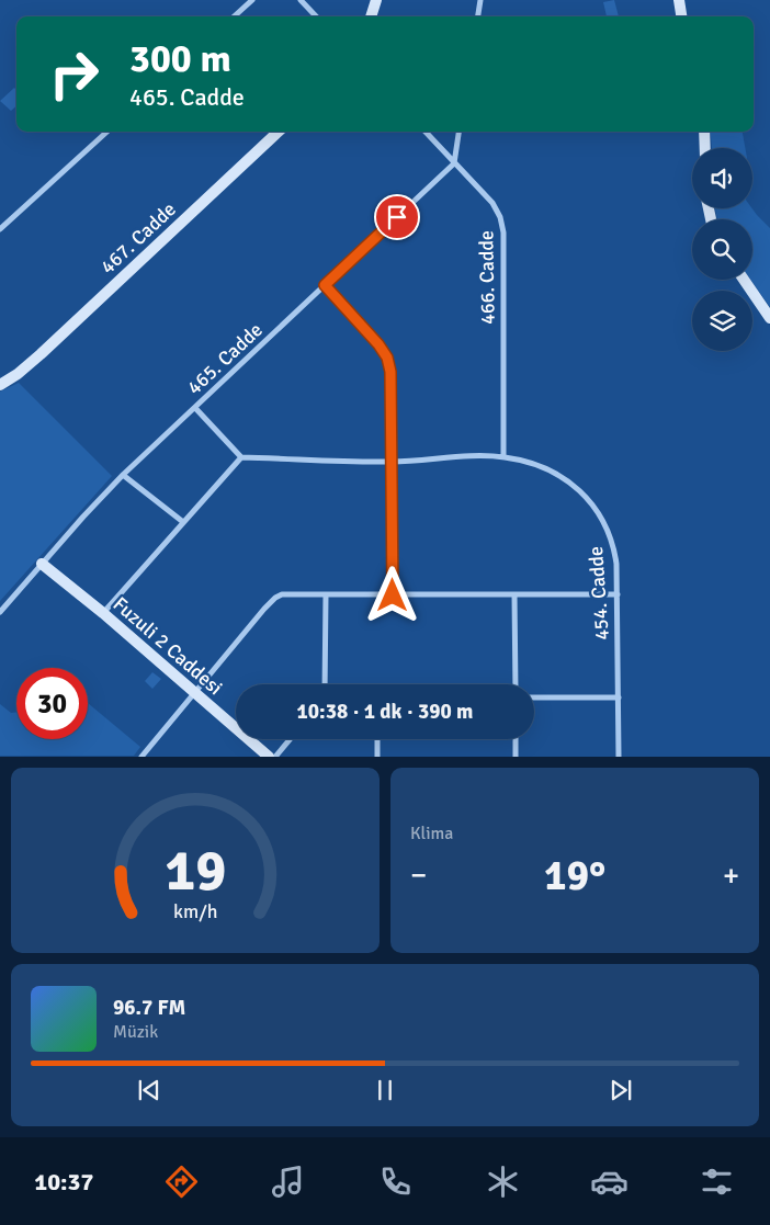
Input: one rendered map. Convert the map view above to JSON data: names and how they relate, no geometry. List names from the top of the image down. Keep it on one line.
{"streets":{"street":["467. Cadde","466. Cadde","465. Cadde","454. Cadde","Fuzuli 2 Caddesi"]},"crossings":[["466. Cadde","465. Cadde"],["466. Cadde","454. Cadde"],["465. Cadde","Fuzuli 2 Caddesi"]],"page":{"turn":["300 m","465. Cadde"],"limit":"30","trip":"10:38 · 1 dk · 390 m","tile":"Klima","heat":["−","19°","+"],"song":["96.7 FM","Müzik"],"tabs":"10:37","gauge":["19","km/h"]}}
